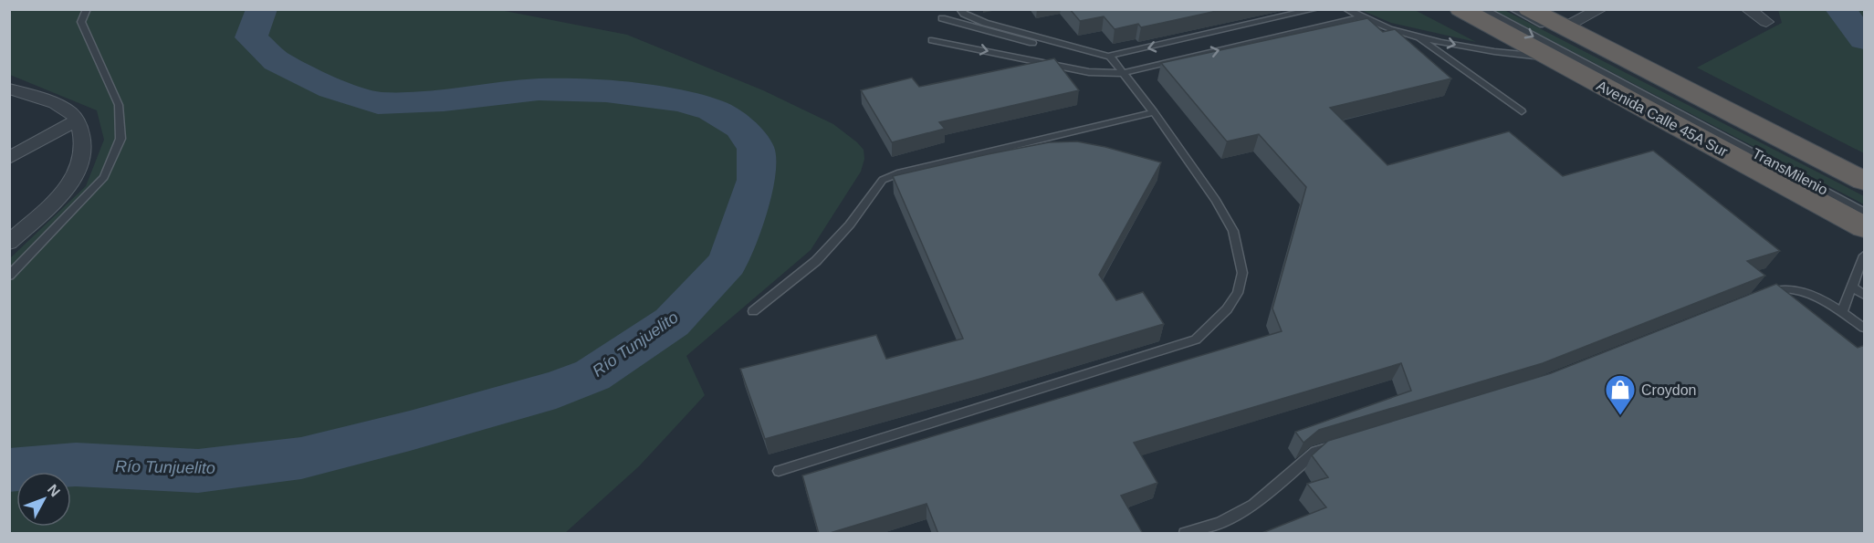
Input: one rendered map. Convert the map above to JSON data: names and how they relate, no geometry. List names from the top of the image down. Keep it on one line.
{"streets":{"highway":["Avenida Calle 45A Sur"],"lane":["TransMilenio"]},"water":["Río Tunjuelito"],"places":{"shop":["Croydon"]},"north":"top right"}
